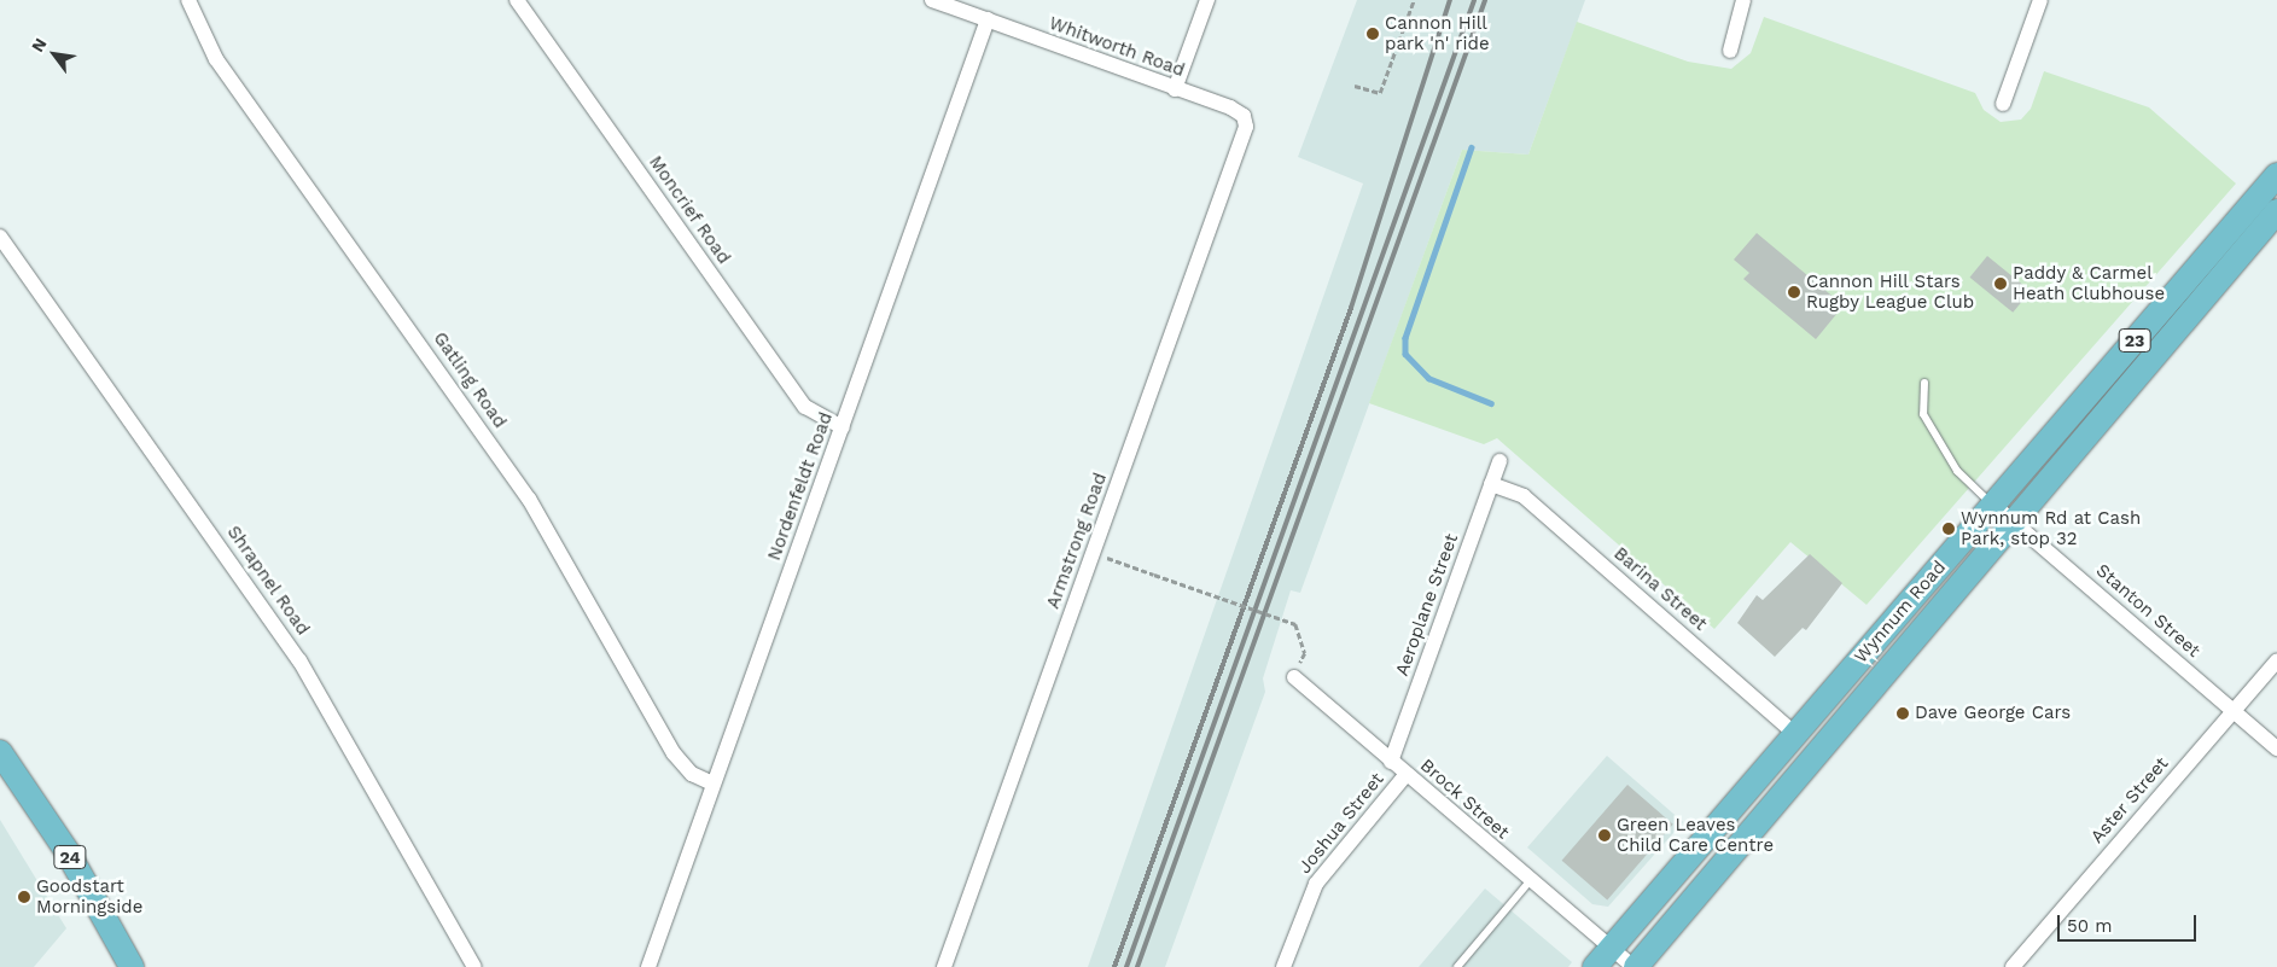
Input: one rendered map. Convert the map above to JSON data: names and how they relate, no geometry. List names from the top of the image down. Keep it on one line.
{"streets":{"main road":["23","Wynnum Road","24"],"street":["Whitworth Road","Moncrief Road","Gatling Road","Nordenfeldt Road","Armstrong Road","Shrapnel Road","Barina Street","Aeroplane Street","Stanton Street","Brock Street","Aster Street","Joshua Street"]},"crossings":[["Whitworth Road","Nordenfeldt Road"],["Whitworth Road","Armstrong Road"],["Moncrief Road","Nordenfeldt Road"],["Gatling Road","Nordenfeldt Road"],["Barina Street","Aeroplane Street"],["Barina Street","Wynnum Road"],["Aeroplane Street","Brock Street"],["Stanton Street","Wynnum Road"],["Stanton Street","Aster Street"],["Wynnum Road","Brock Street"],["Brock Street","Joshua Street"]],"places":["Cannon Hill park 'n' ride","Paddy & Carmel Heath Clubhouse","Cannon Hill Stars Rugby League Club","Wynnum Rd at Cash Park, stop 32","Dave George Cars","Green Leaves Child Care Centre","Goodstart Morningside"],"scale_bar":"50 m","north":"top left"}
